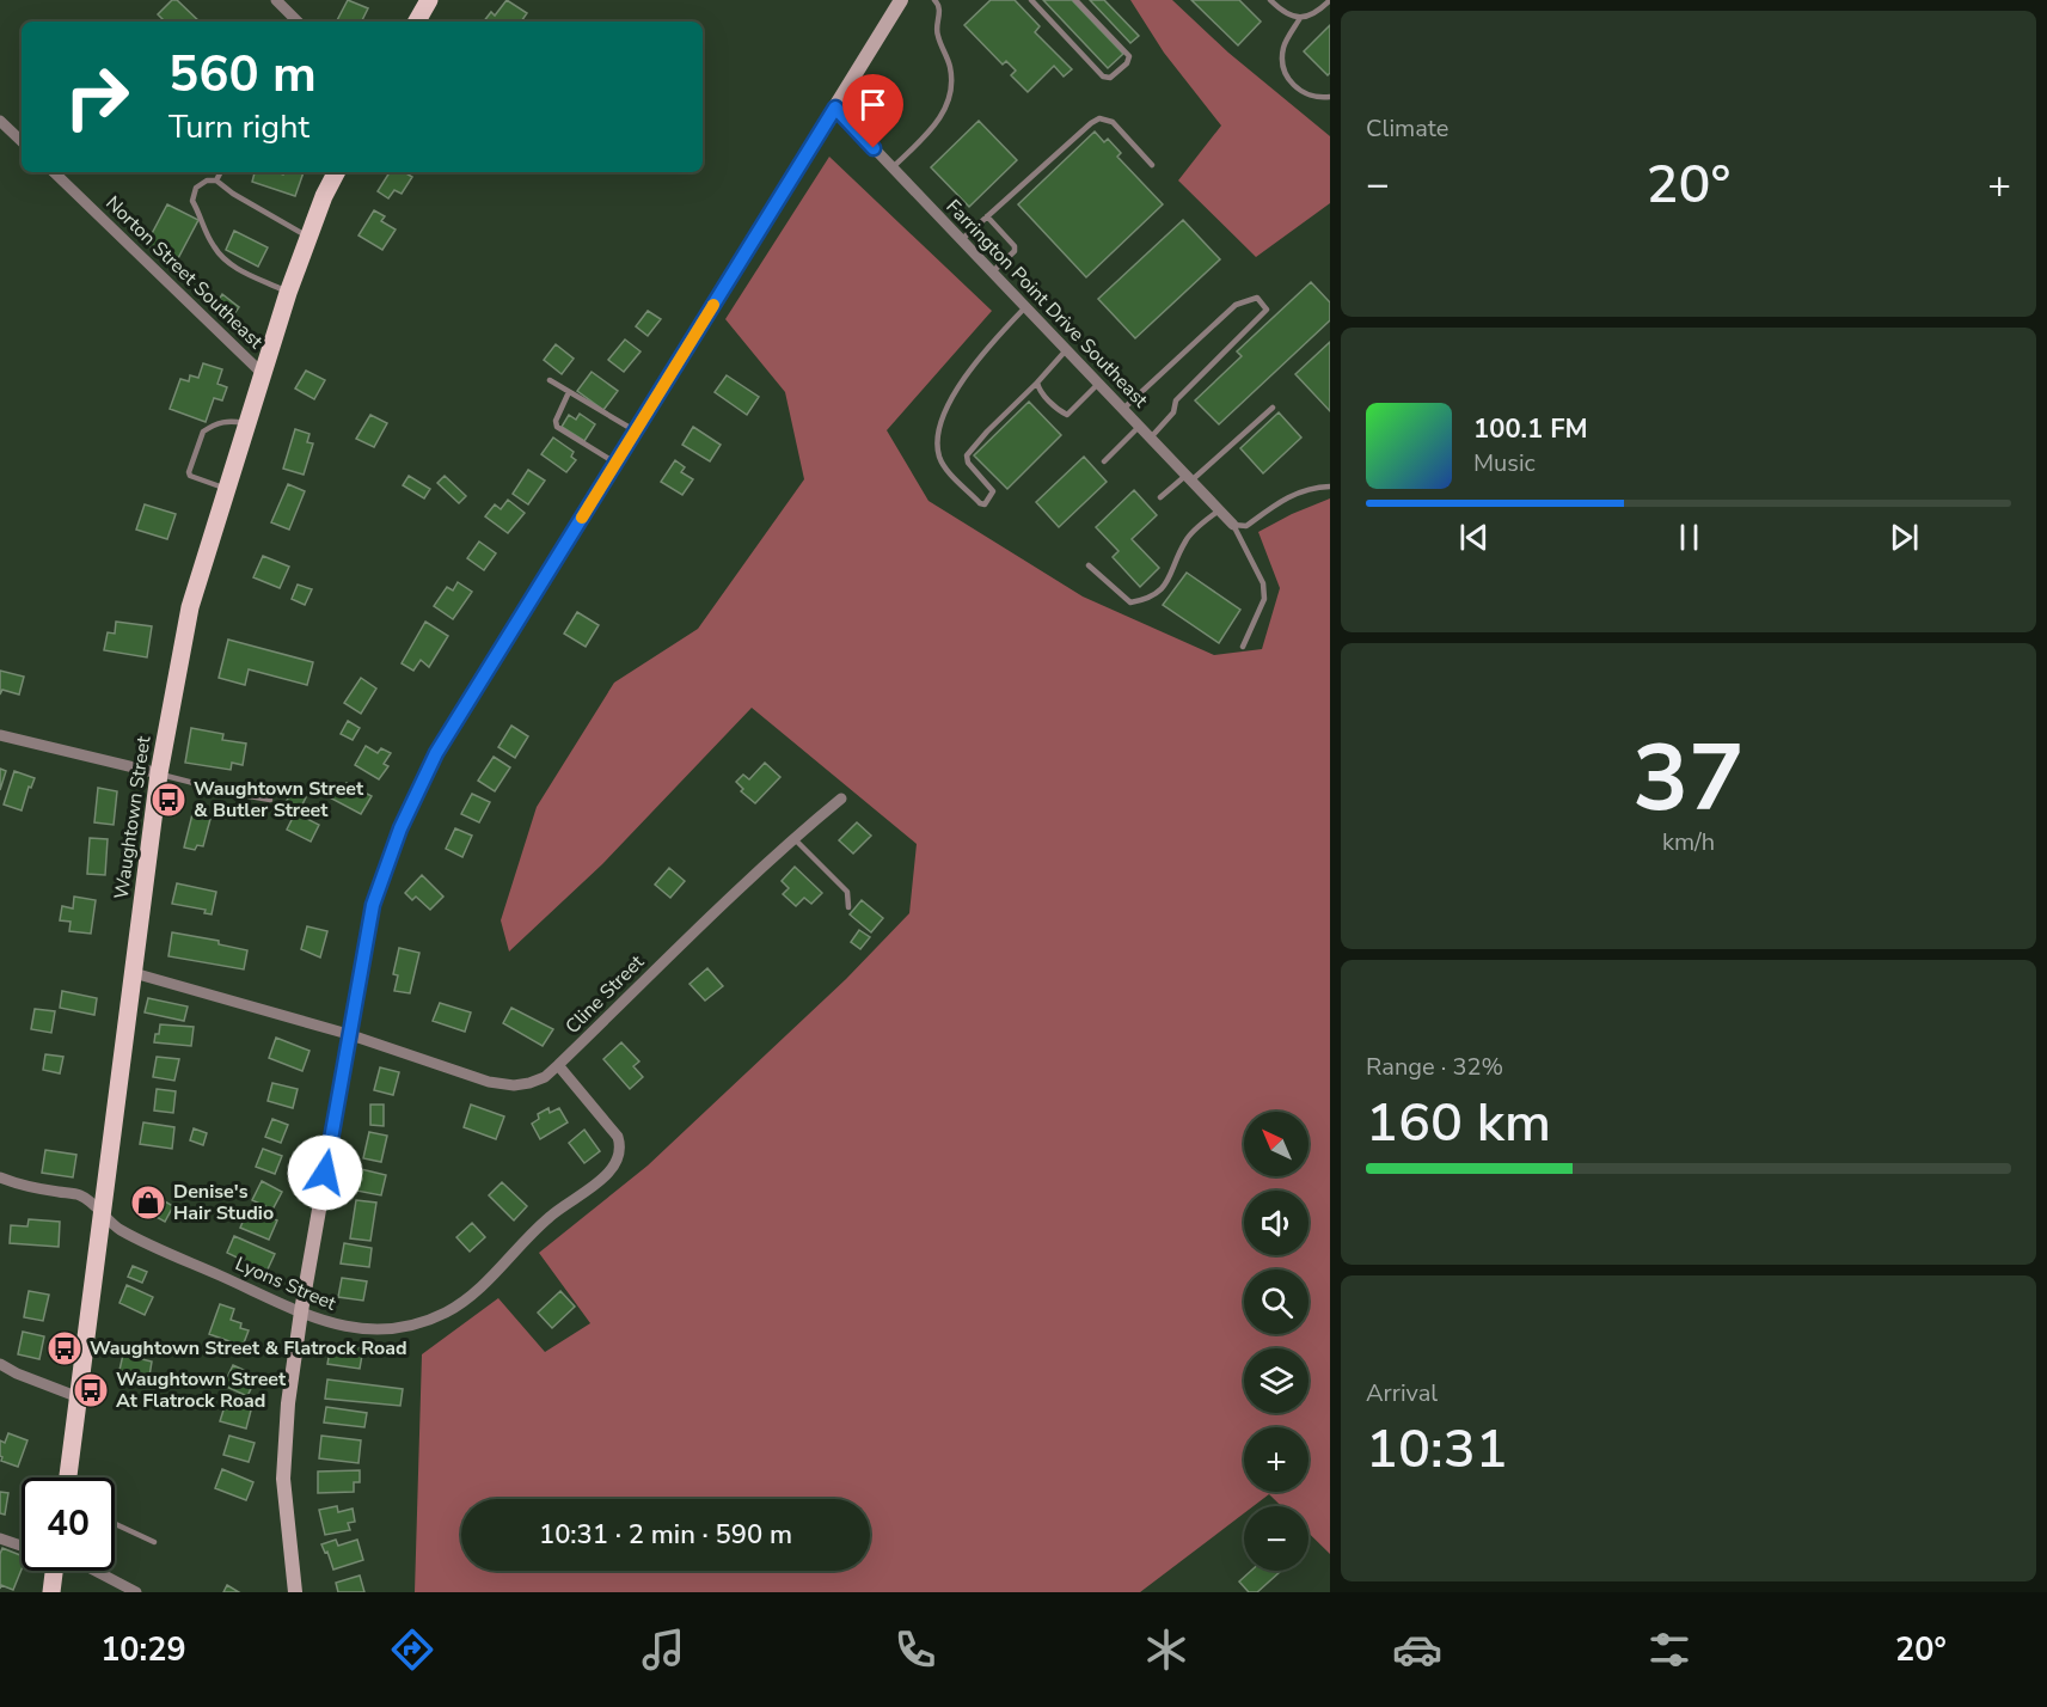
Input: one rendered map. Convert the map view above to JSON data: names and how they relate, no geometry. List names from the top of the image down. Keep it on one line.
{"streets":{"main road":["Waughtown Street"],"street":["Norton Street Southeast","Farrington Point Drive Southeast","Cline Street","Lyons Street"]},"crossings":[["Norton Street Southeast","Waughtown Street"],["Waughtown Street","Cline Street"],["Waughtown Street","Lyons Street"],["Cline Street","Lyons Street"]],"places":{"bus stop":["Waughtown Street & Butler Street","Waughtown Street & Flatrock Road","Waughtown Street At Flatrock Road"],"shop":["Denise's Hair Studio"]},"north":"top left","page":{"tile":["Climate",["37","km/h"],["Range · 32%","160 km"],["Arrival","10:31"]],"turn":["560 m","Turn right"],"heat":["−","20°","+"],"song":["100.1 FM","Music"],"map_buttons":["+","−"],"limit":"40","trip":"10:31 · 2 min · 590 m","tabs":["10:29","20°"]}}
